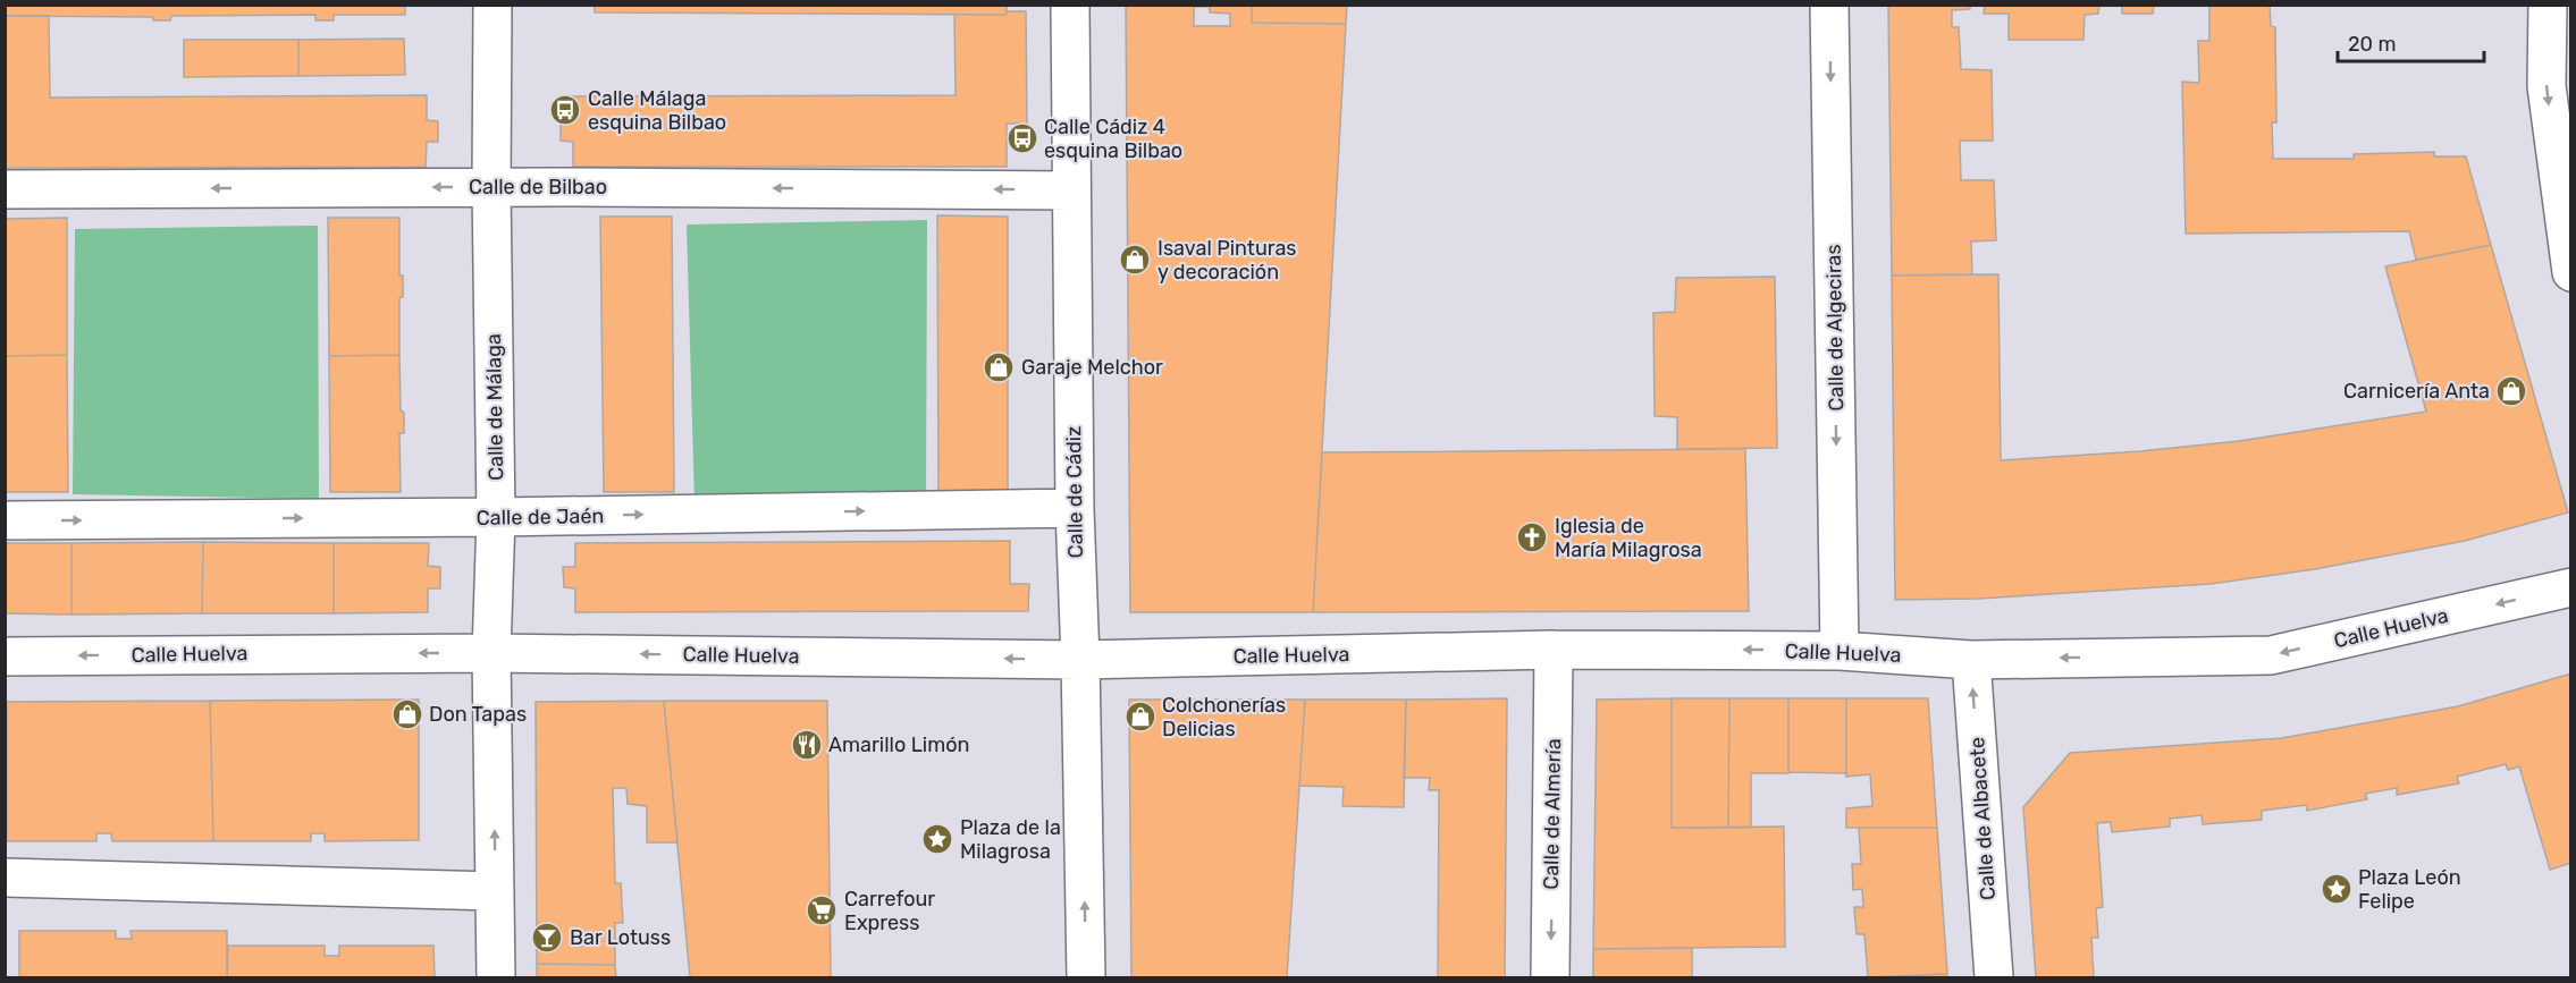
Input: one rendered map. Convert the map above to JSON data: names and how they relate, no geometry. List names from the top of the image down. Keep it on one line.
{"streets":{"street":["Calle de Bilbao","Calle de Algeciras","Calle de Málaga","Calle de Cádiz","Calle de Jaén","Calle Huelva","Calle de Almería","Calle de Albacete"]},"crossings":[["Calle de Bilbao","Calle de Málaga"],["Calle de Bilbao","Calle de Cádiz"],["Calle de Algeciras","Calle Huelva"],["Calle de Málaga","Calle de Jaén"],["Calle de Málaga","Calle Huelva"],["Calle de Cádiz","Calle de Jaén"],["Calle de Cádiz","Calle Huelva"],["Calle Huelva","Calle de Almería"],["Calle Huelva","Calle de Albacete"]],"one_way":["Calle de Bilbao","Calle de Algeciras","Calle de Jaén","Calle Huelva","Calle de Almería","Calle de Albacete"],"places":{"bus stop":["Calle Málaga esquina Bilbao","Calle Cádiz 4 esquina Bilbao"],"shop":["Isaval Pinturas y decoración","Garaje Melchor","Carnicería Anta","Don Tapas","Colchonerías Delicias"],"church":["Iglesia de María Milagrosa"],"restaurant":["Amarillo Limón"],"place":["Plaza de la Milagrosa","Plaza León Felipe"],"supermarket":["Carrefour Express"],"bar":["Bar Lotuss"]},"scale_bar":"20 m"}
